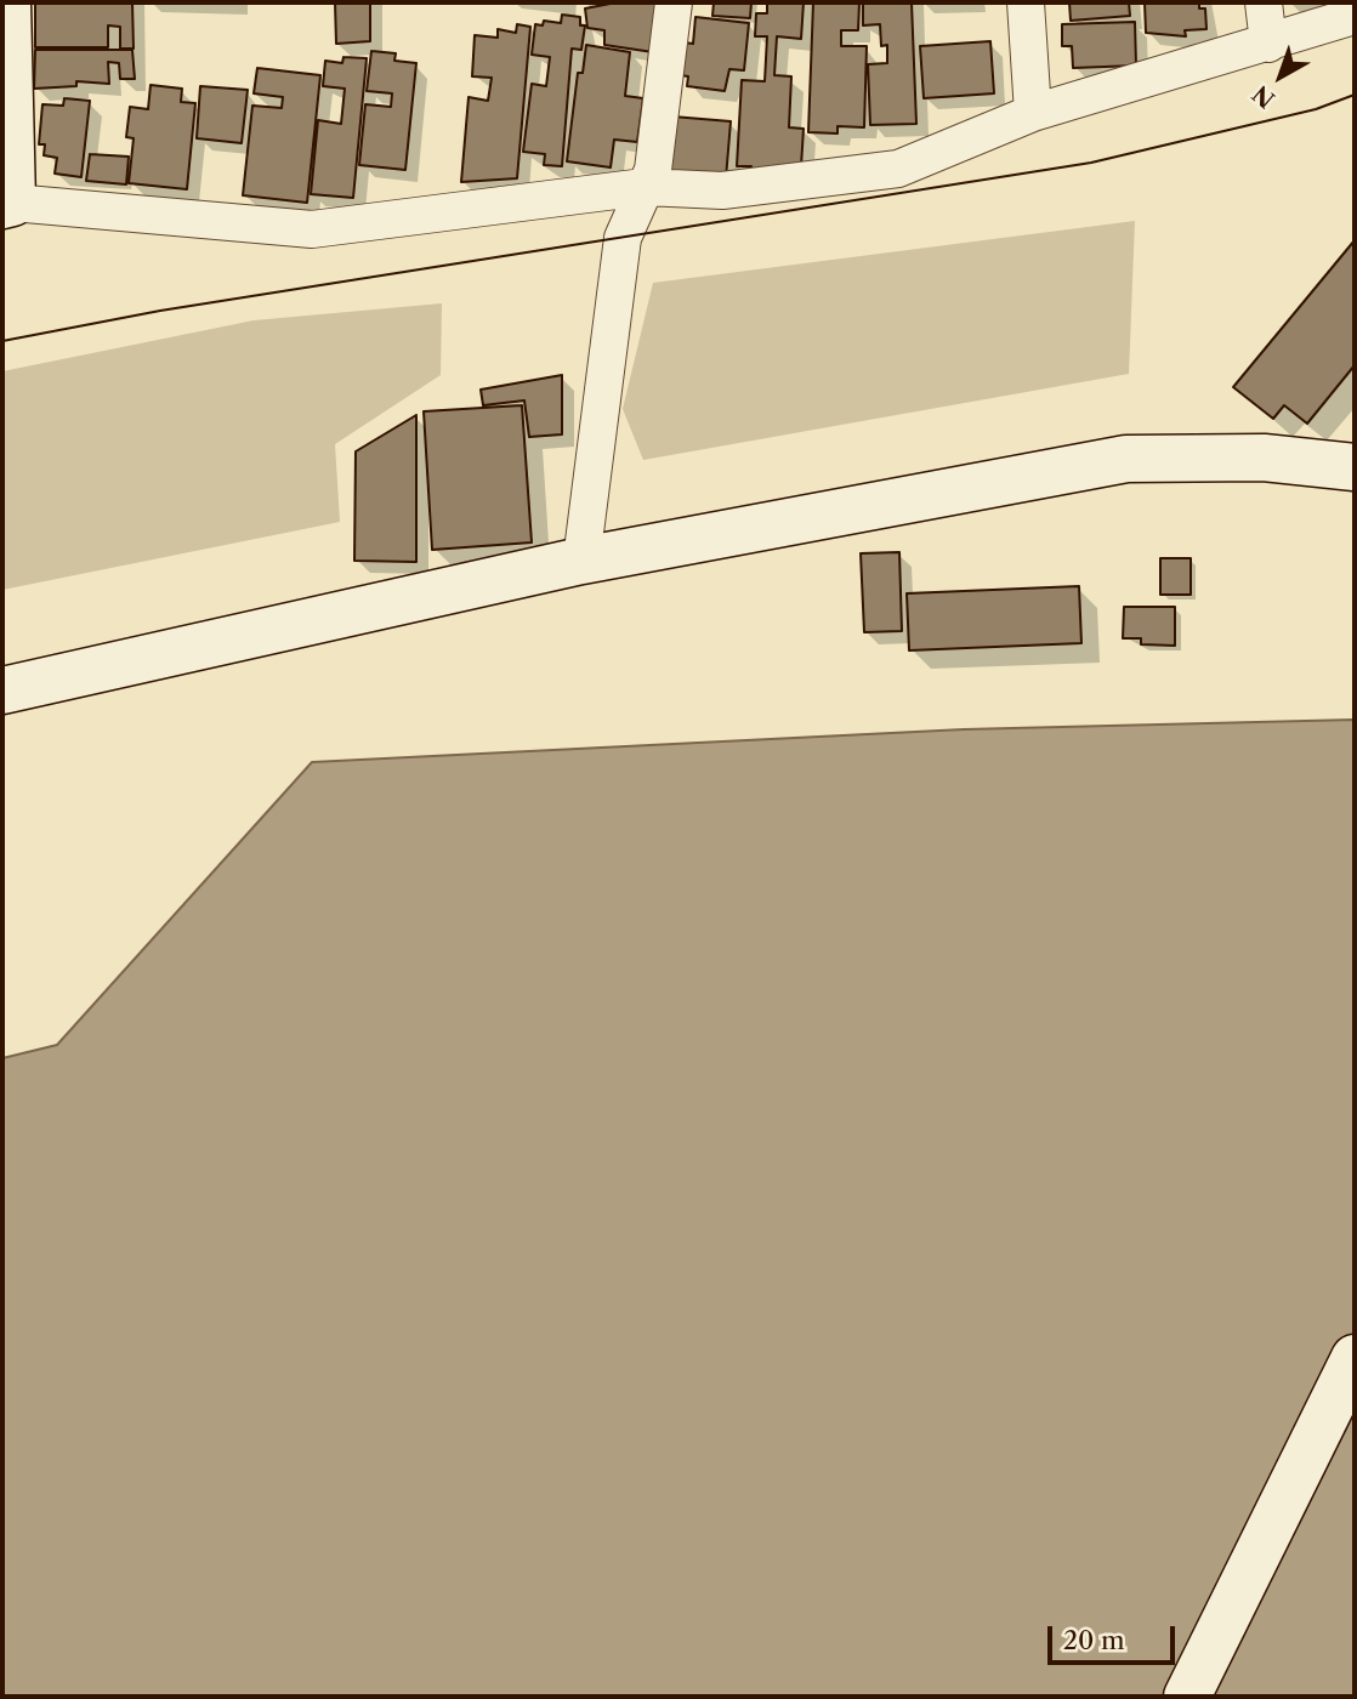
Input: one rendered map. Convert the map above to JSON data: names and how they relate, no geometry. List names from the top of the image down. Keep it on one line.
{"scale_bar":"20 m","north":"bottom left"}
